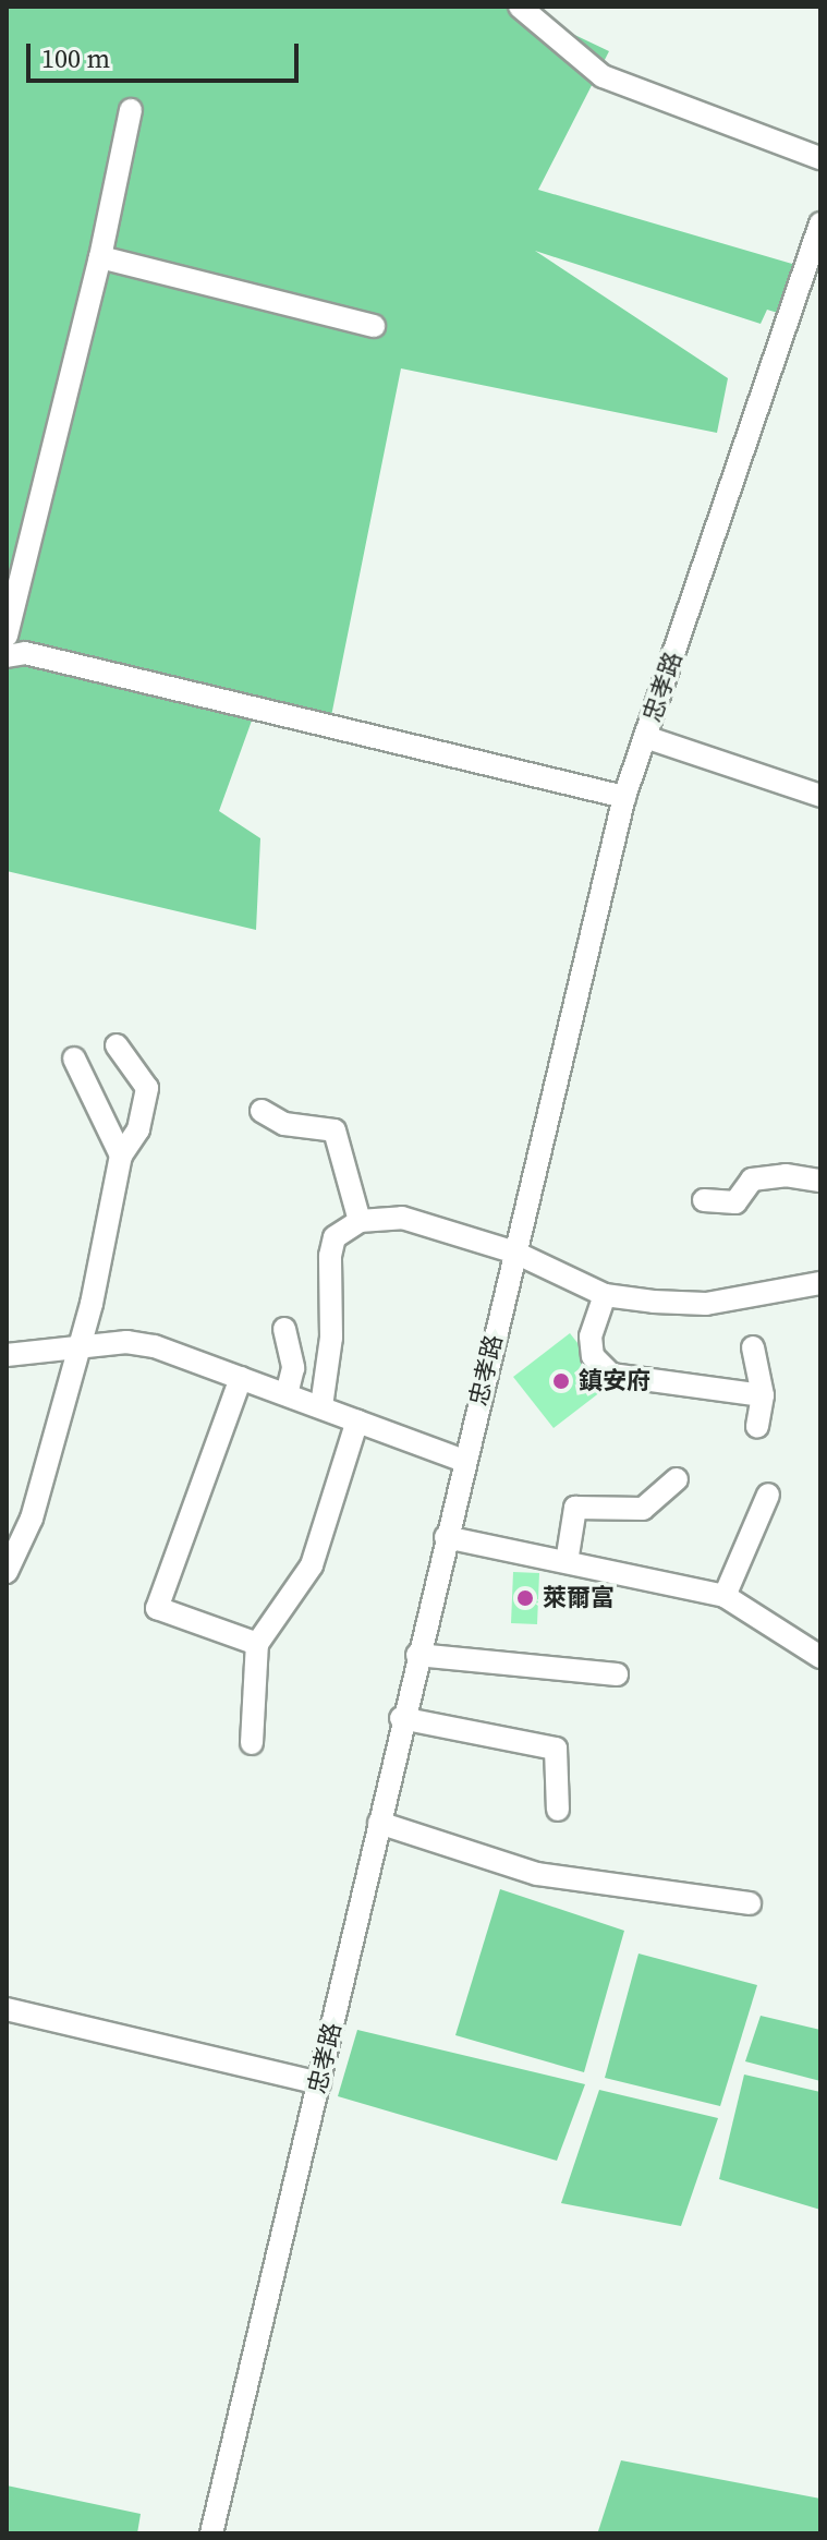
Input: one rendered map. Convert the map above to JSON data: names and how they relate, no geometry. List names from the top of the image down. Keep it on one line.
{"streets":{"street":["忠孝路"]},"places":["鎮安府","萊爾富"],"scale_bar":"100 m"}
